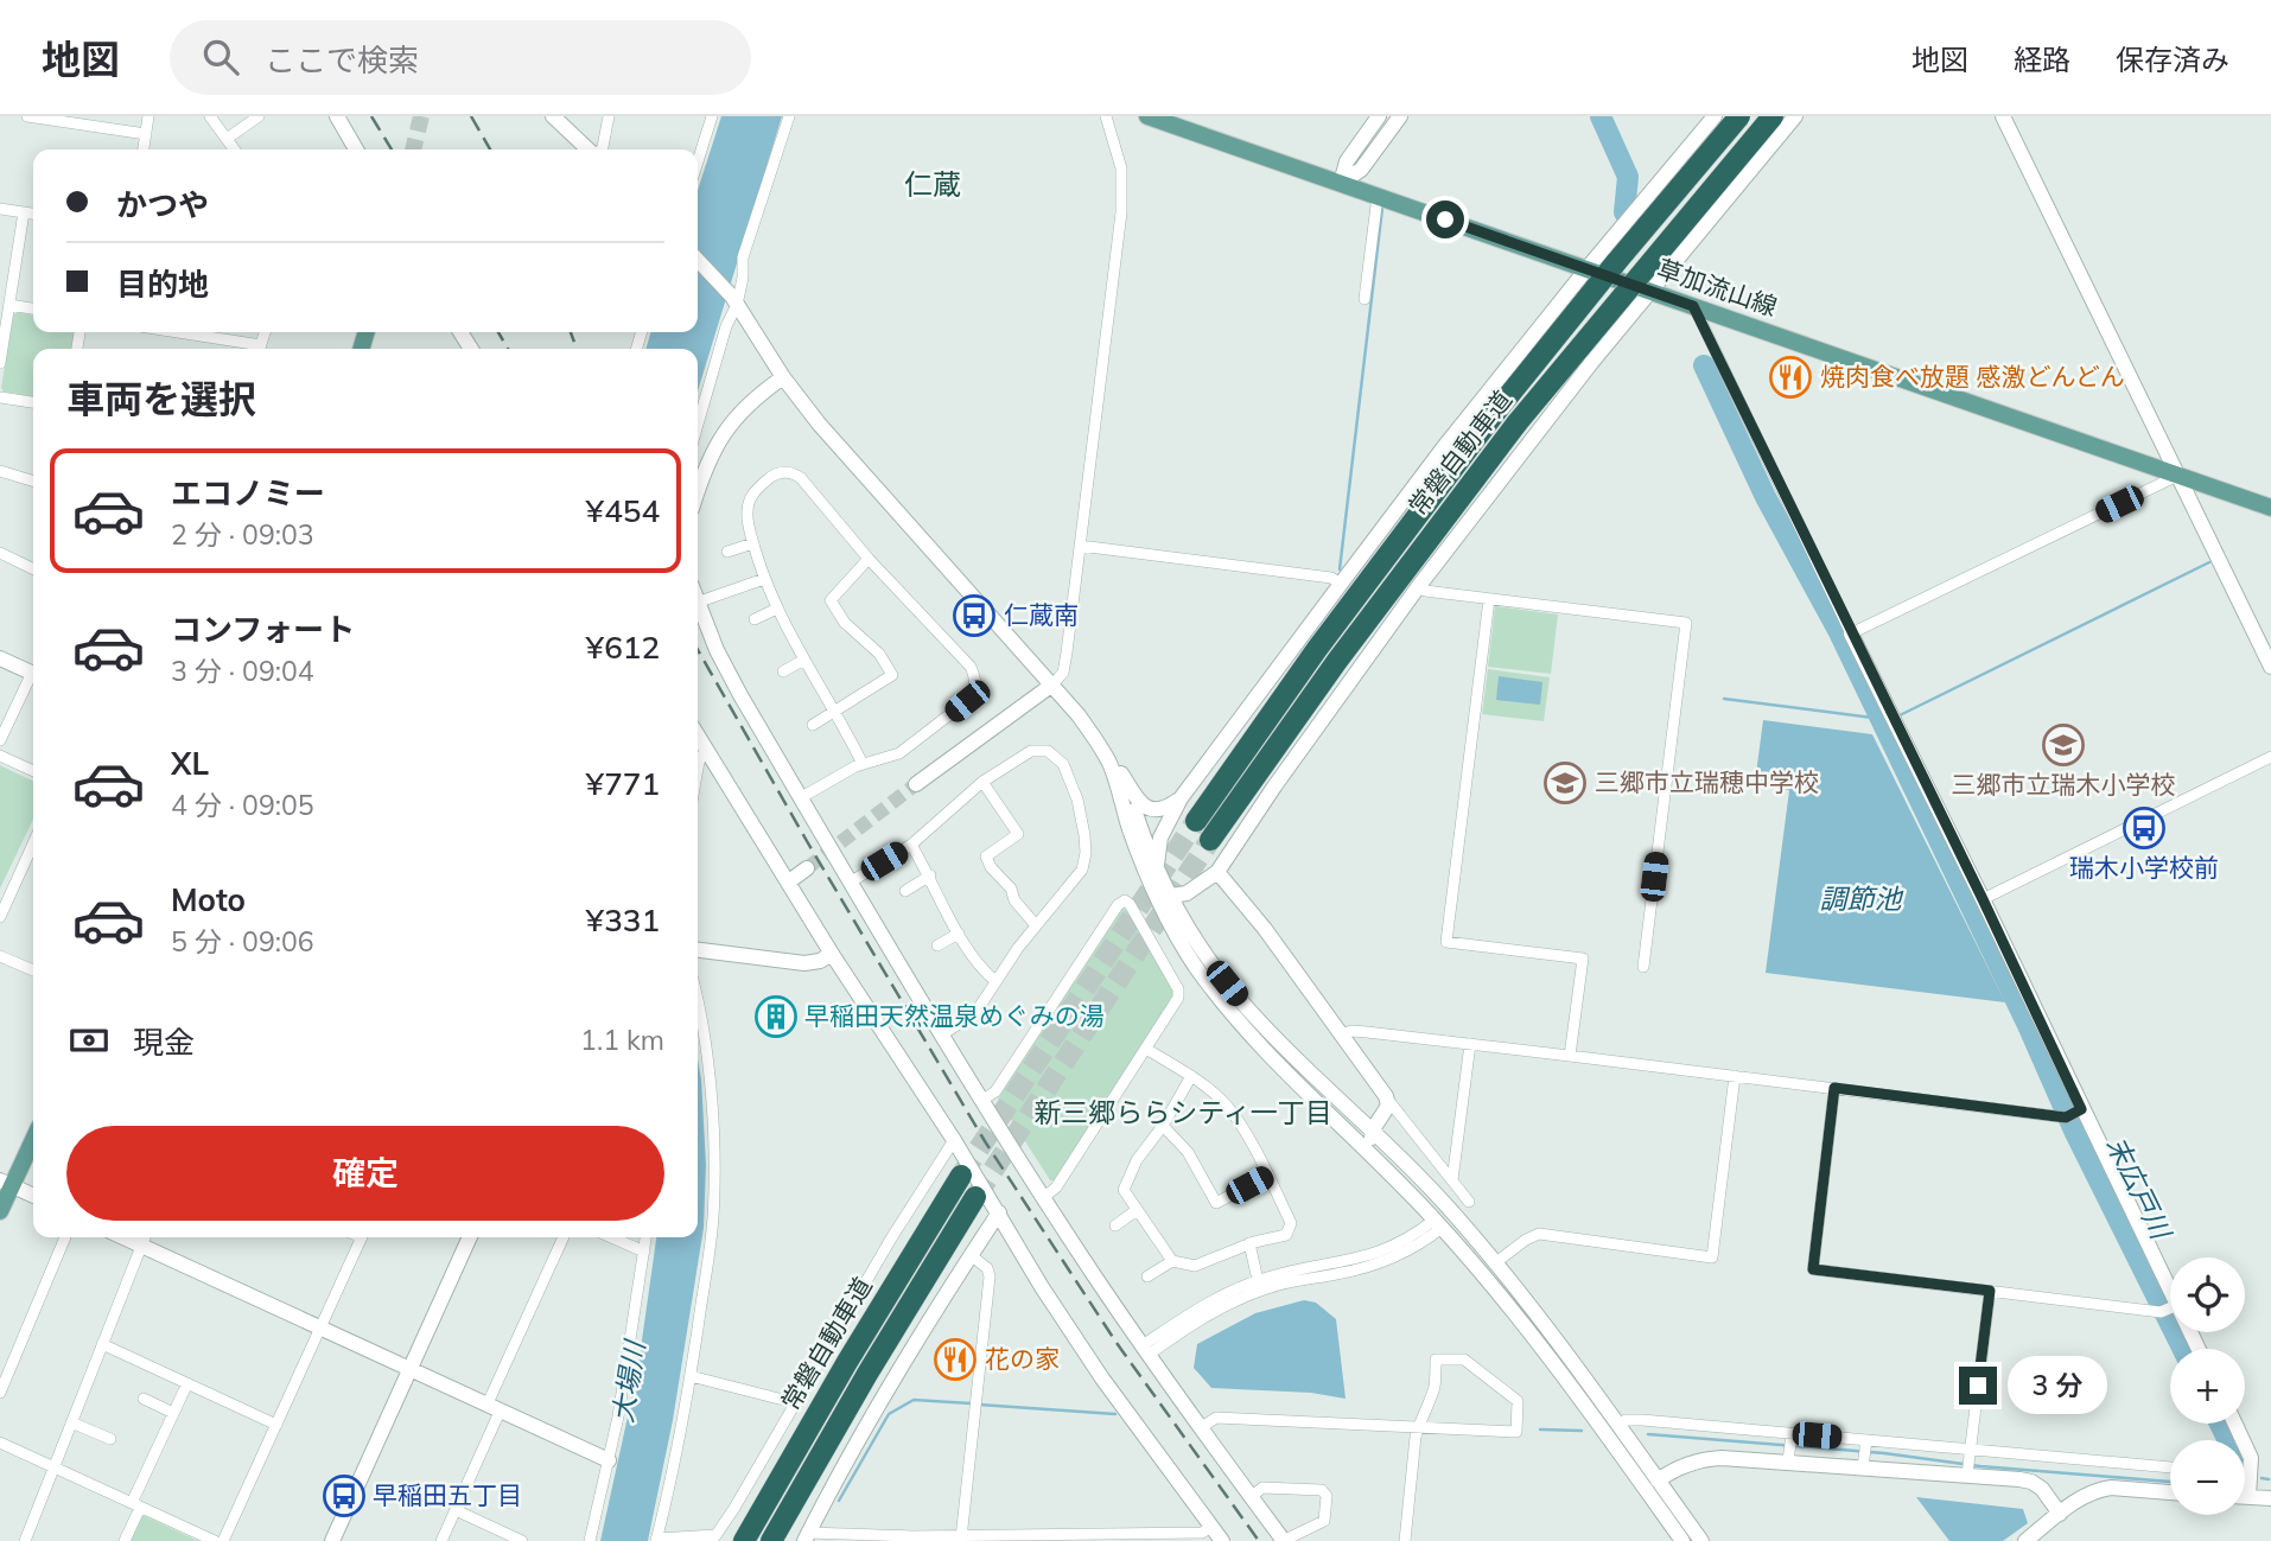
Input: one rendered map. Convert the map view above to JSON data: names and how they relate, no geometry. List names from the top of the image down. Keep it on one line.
{"streets":{"highway":["常磐自動車道"],"main road":["草加流山線"]},"districts":["仁蔵","新三郷ららシティ一丁目"],"water":["調節池","末広戸川","大場川"],"places":{"restaurant":["焼肉食べ放題 感激どんどん","花の家"],"bus stop":["仁蔵南","瑞木小学校前","早稲田五丁目"],"school or university":["三郷市立瑞木小学校","三郷市立瑞穂中学校"],"building":["早稲田天然温泉めぐみの湯"]},"page":{"header":"地図","search":"ここで検索","nav":["地図","経路","保存済み"],"banner":["かつや","目的地"],"heading":"車両を選択","list":[{"name":"エコノミー","note":"2 分 · 09:03","value":"¥454"},{"name":"コンフォート","note":"3 分 · 09:04","value":"¥612"},{"name":"XL","note":"4 分 · 09:05","value":"¥771"},{"name":"Moto","note":"5 分 · 09:06","value":"¥331"}],"pay":["現金","1.1 km"],"buttons":"確定","map_buttons":["+","−"],"bubble":"3 分"}}
